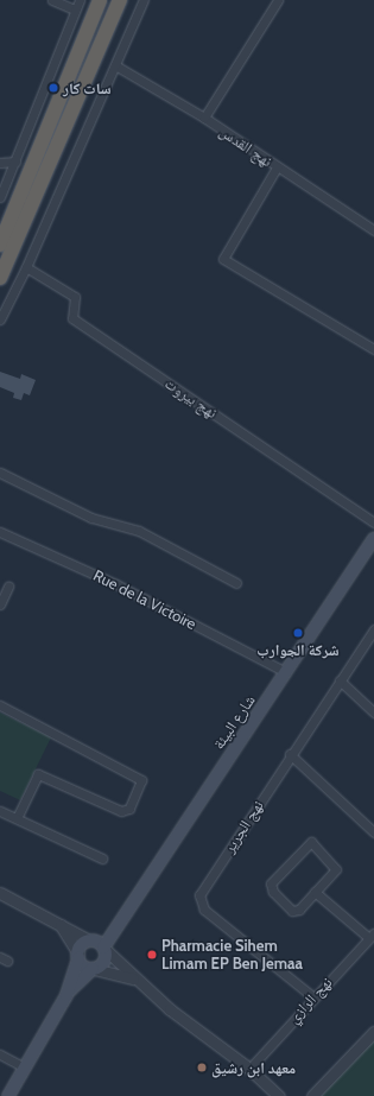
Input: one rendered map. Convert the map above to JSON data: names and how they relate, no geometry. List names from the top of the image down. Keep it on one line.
{"streets":{"main road":["شارع البيئة"],"street":["نهج القدس","نهج بيروت","Rue de la Victoire","نهج الجرير","نهج الرازي"]},"crossings":[["Rue de la Victoire","شارع البيئة"],["نهج الجرير","نهج الرازي"]],"places":["سات كار","شركة الجوارب","Pharmacie Sihem Limam EP Ben Jemaa","معهد ابن رشيق"]}
